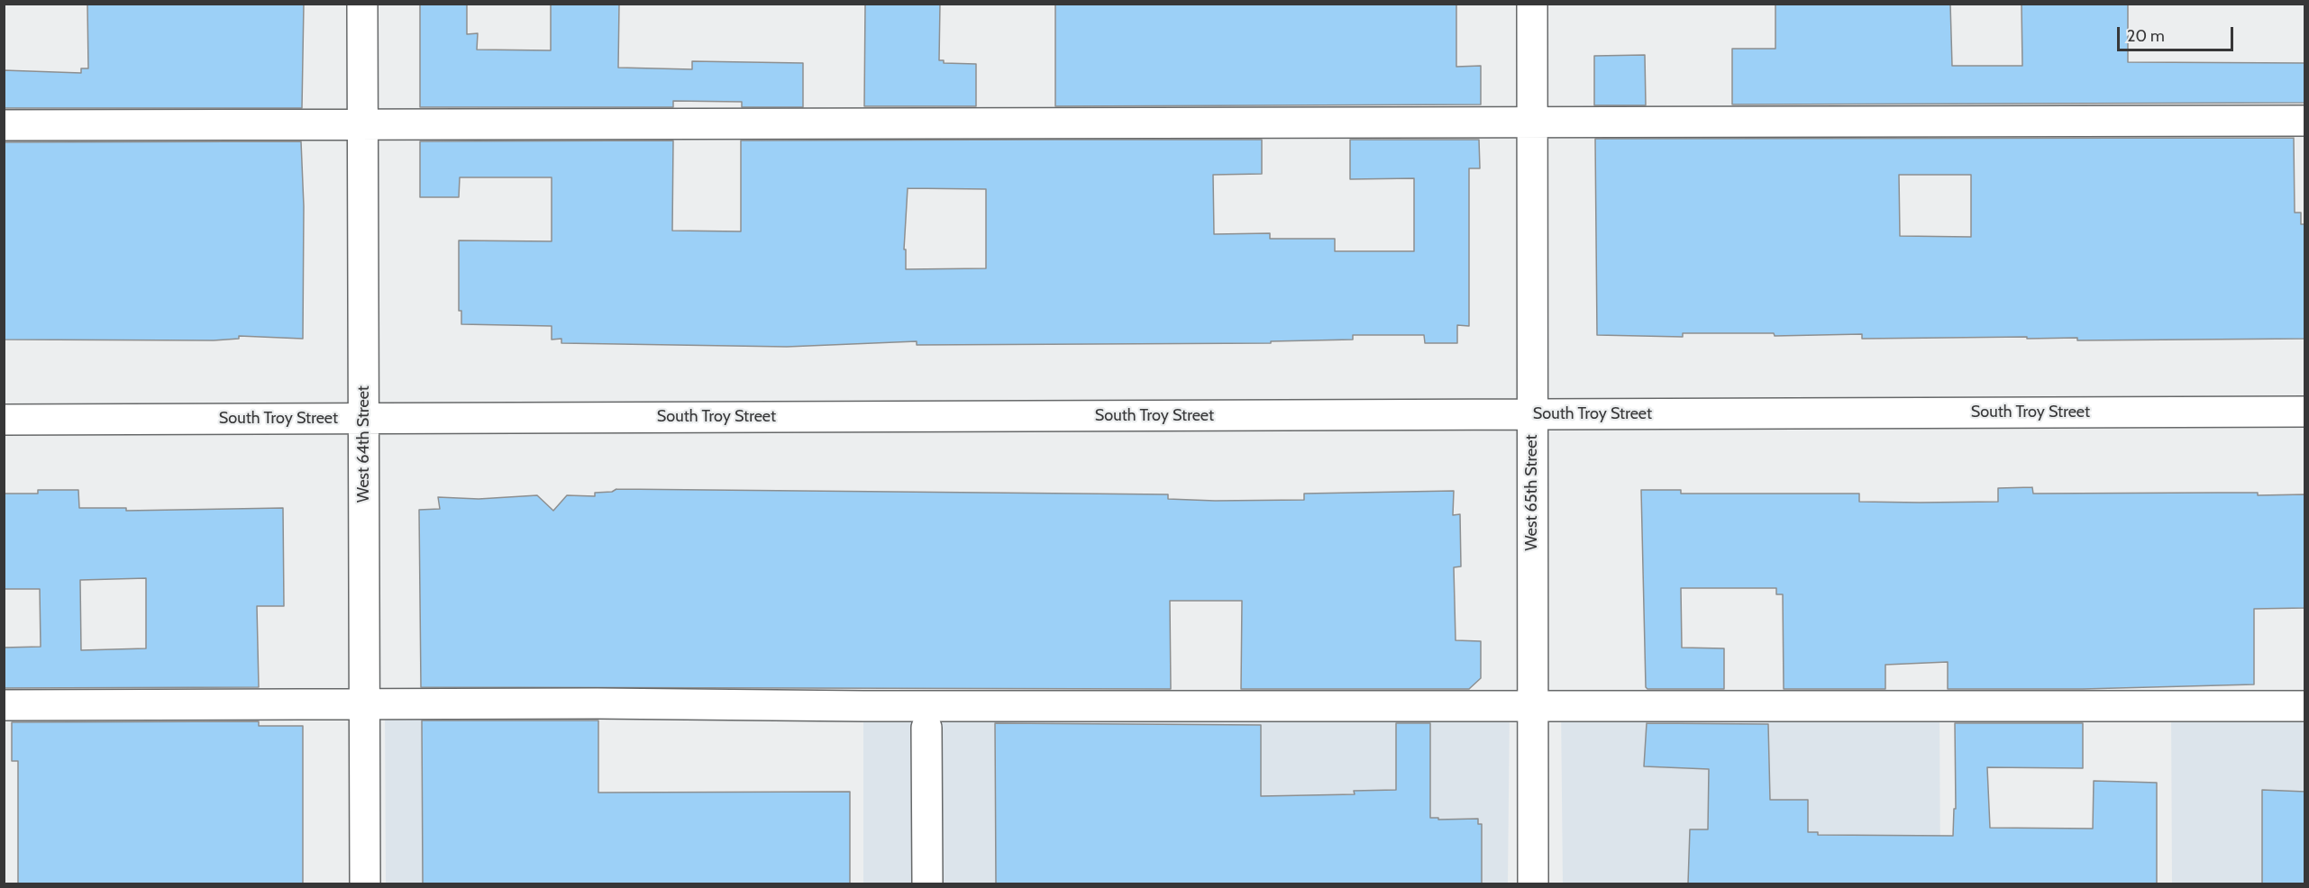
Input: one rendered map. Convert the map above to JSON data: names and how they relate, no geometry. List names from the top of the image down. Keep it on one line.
{"streets":{"street":["South Troy Street","West 64th Street","West 65th Street"]},"crossings":[["South Troy Street","West 64th Street"],["South Troy Street","West 65th Street"]],"scale_bar":"20 m"}
